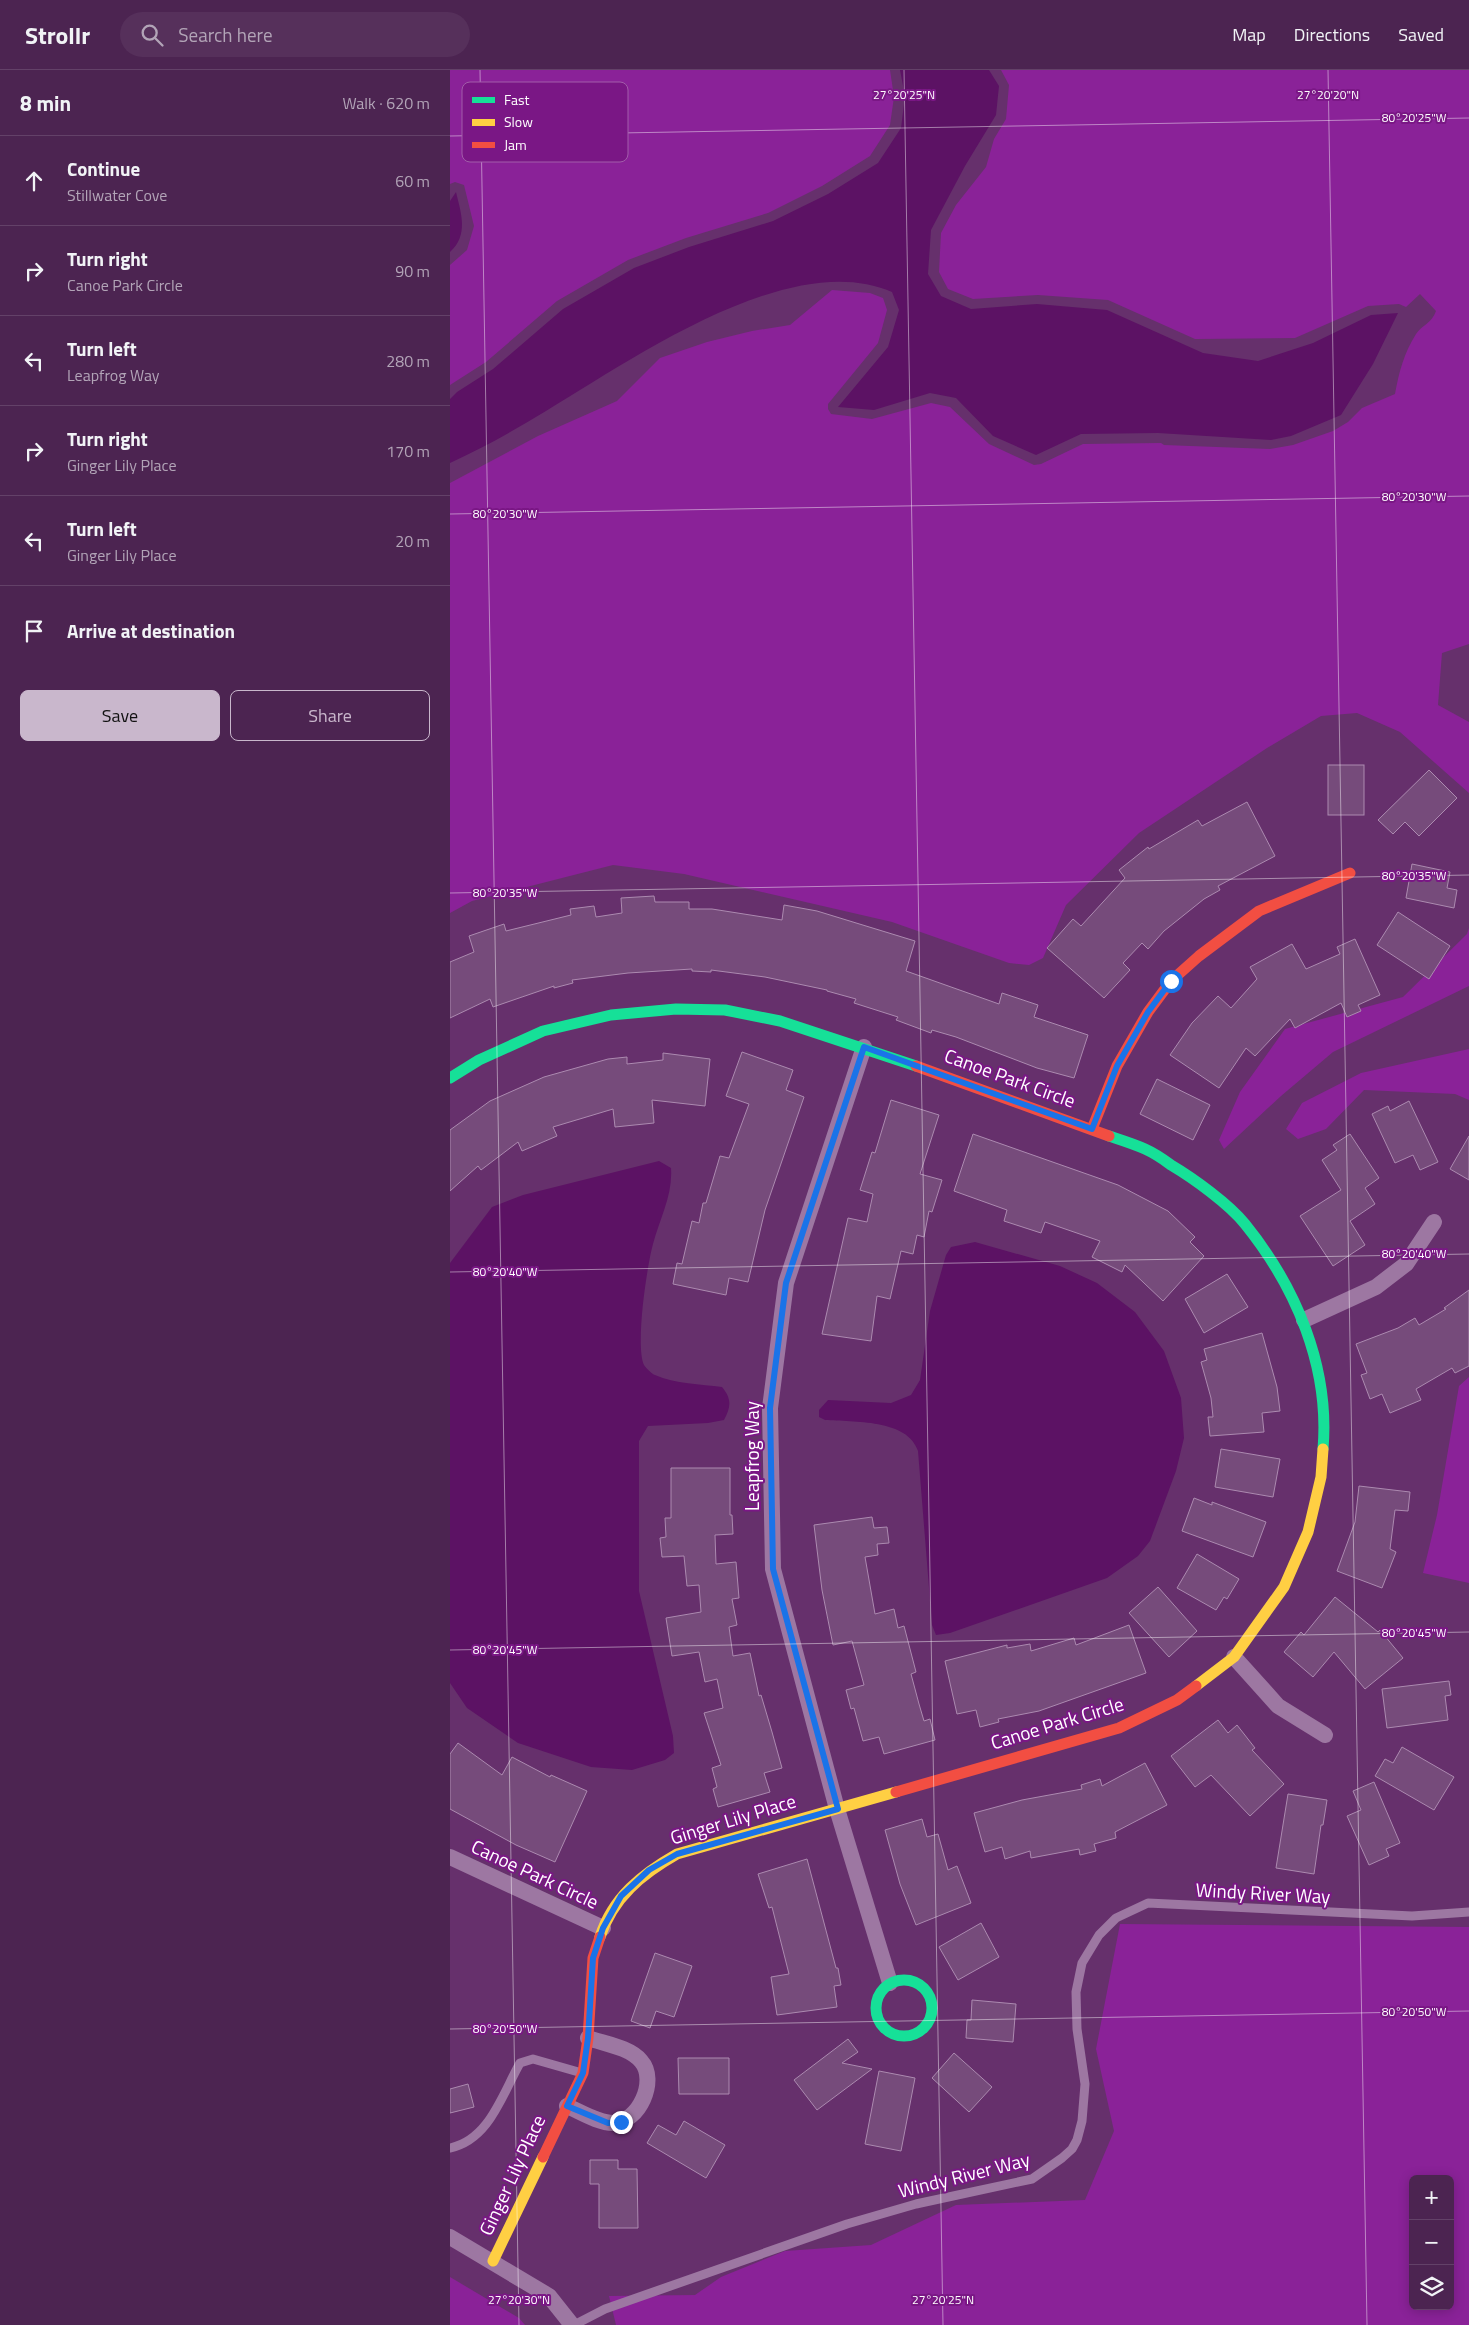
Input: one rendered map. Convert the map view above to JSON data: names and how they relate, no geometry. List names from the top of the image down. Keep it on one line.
{"streets":{"street":["Canoe Park Circle","Leapfrog Way","Ginger Lily Place"],"lane":["Windy River Way"]},"crossings":[["Canoe Park Circle","Leapfrog Way"],["Canoe Park Circle","Ginger Lily Place"],["Leapfrog Way","Ginger Lily Place"]],"legend":["Fast","Slow","Jam"],"page":{"header":"Strollr","search":"Search here","nav":["Map","Directions","Saved"],"heading":["8 min","Walk · 620 m"],"list":[["Continue","Stillwater Cove","60 m"],["Turn right","Canoe Park Circle","90 m"],["Turn left","Leapfrog Way","280 m"],["Turn right","Ginger Lily Place","170 m"],["Turn left","Ginger Lily Place","20 m"],"Arrive at destination"],"buttons":["Save","Share"],"map_buttons":["+","−"]},"coordinates":["27°20'25\"N","27°20'20\"N","80°20'25\"W","80°20'30\"W","80°20'35\"W","80°20'40\"W","80°20'45\"W","80°20'50\"W","27°20'30\"N"]}
